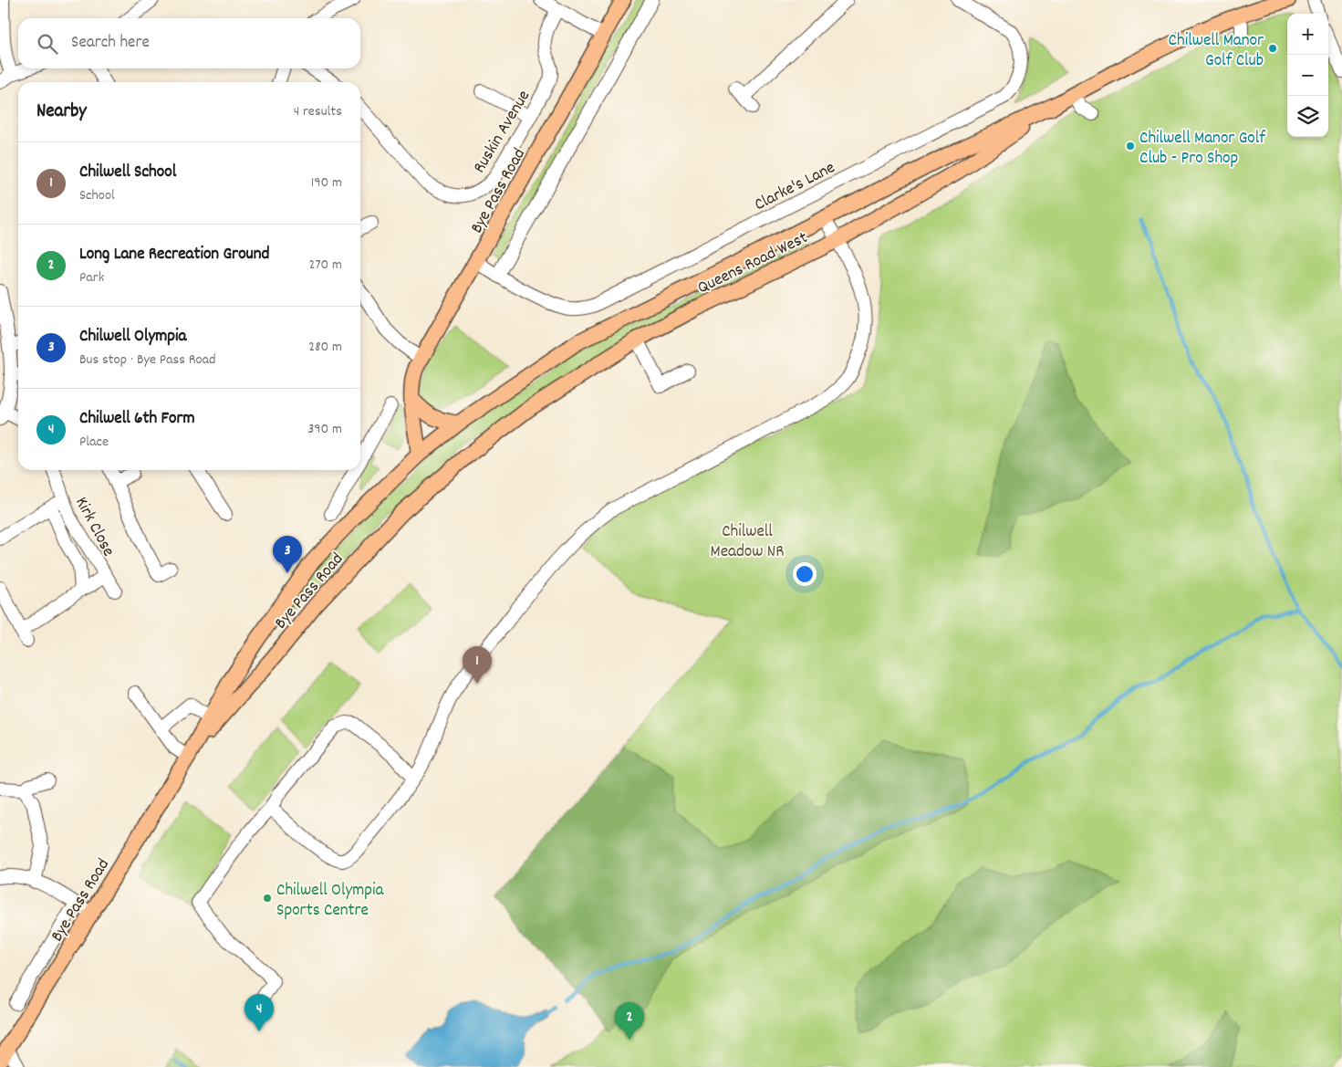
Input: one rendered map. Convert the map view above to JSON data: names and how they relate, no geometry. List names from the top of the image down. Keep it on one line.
{"streets":{"main road":["Bye Pass Road","Queens Road West"],"street":["Ruskin Avenue","Clarke's Lane","Kirk Close"]},"crossings":[["Clarke's Lane","Bye Pass Road"],["Bye Pass Road","Queens Road West"]],"parks":["Chilwell Meadow NR"],"places":["Chilwell Manor Golf Club","Chilwell Manor Golf Club - Pro Shop","Chilwell Olympia Sports Centre"],"page":{"map_buttons":["+","−"],"search":"Search here","heading":["Nearby","4 results"],"list":[{"mark":"1","name":"Chilwell School","note":"School","value":"190 m"},{"mark":"2","name":"Long Lane Recreation Ground","note":"Park","value":"270 m"},{"mark":"3","name":"Chilwell Olympia","note":"Bus stop · Bye Pass Road","value":"280 m"},{"mark":"4","name":"Chilwell 6th Form","note":"Place","value":"390 m"}],"pins":["3","1","4","2"]}}
